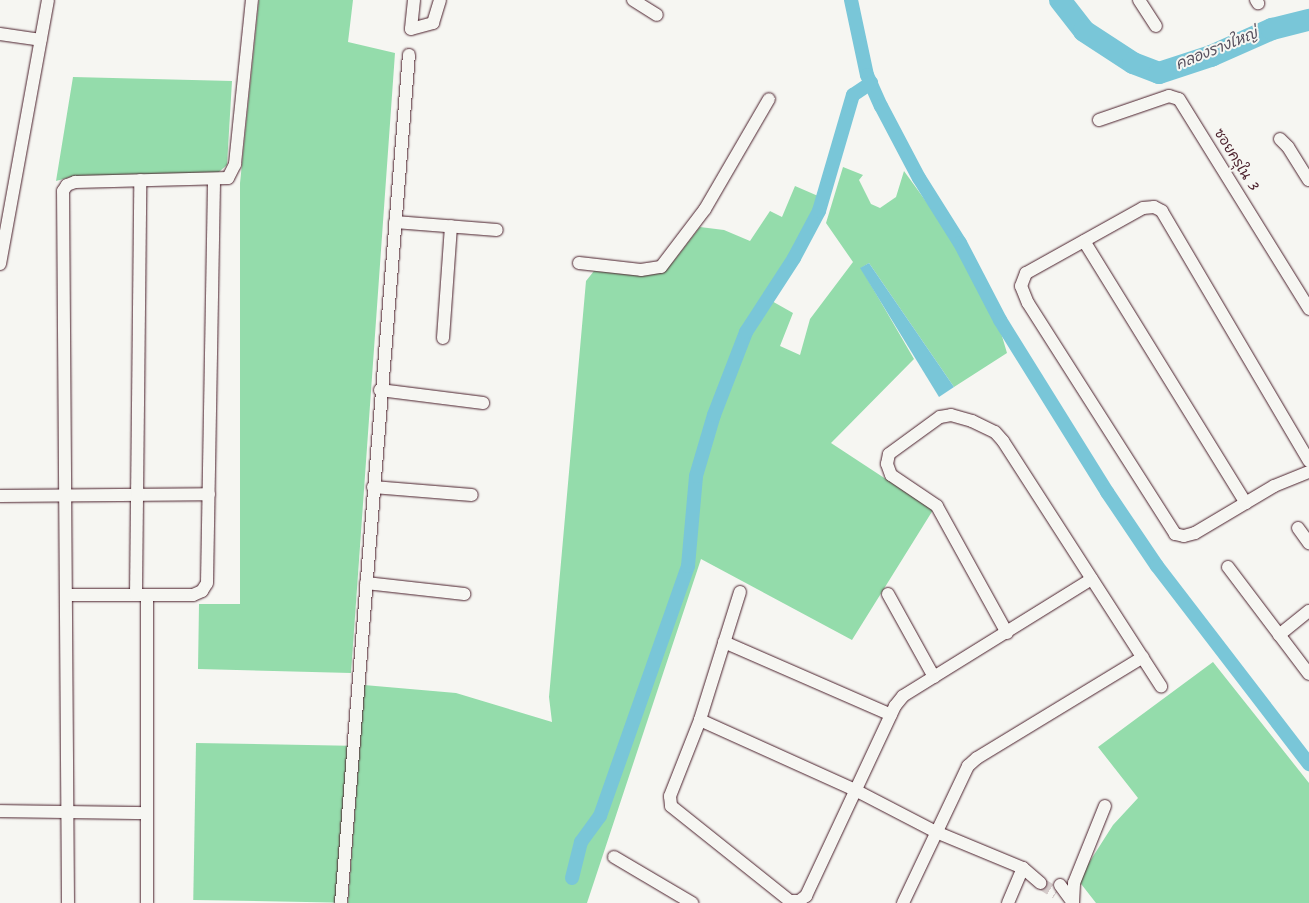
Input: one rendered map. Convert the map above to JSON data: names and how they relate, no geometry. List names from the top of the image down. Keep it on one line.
{"streets":{"street":["ซอยครุใน 3"]},"water":["คลองรางใหญ่"]}
